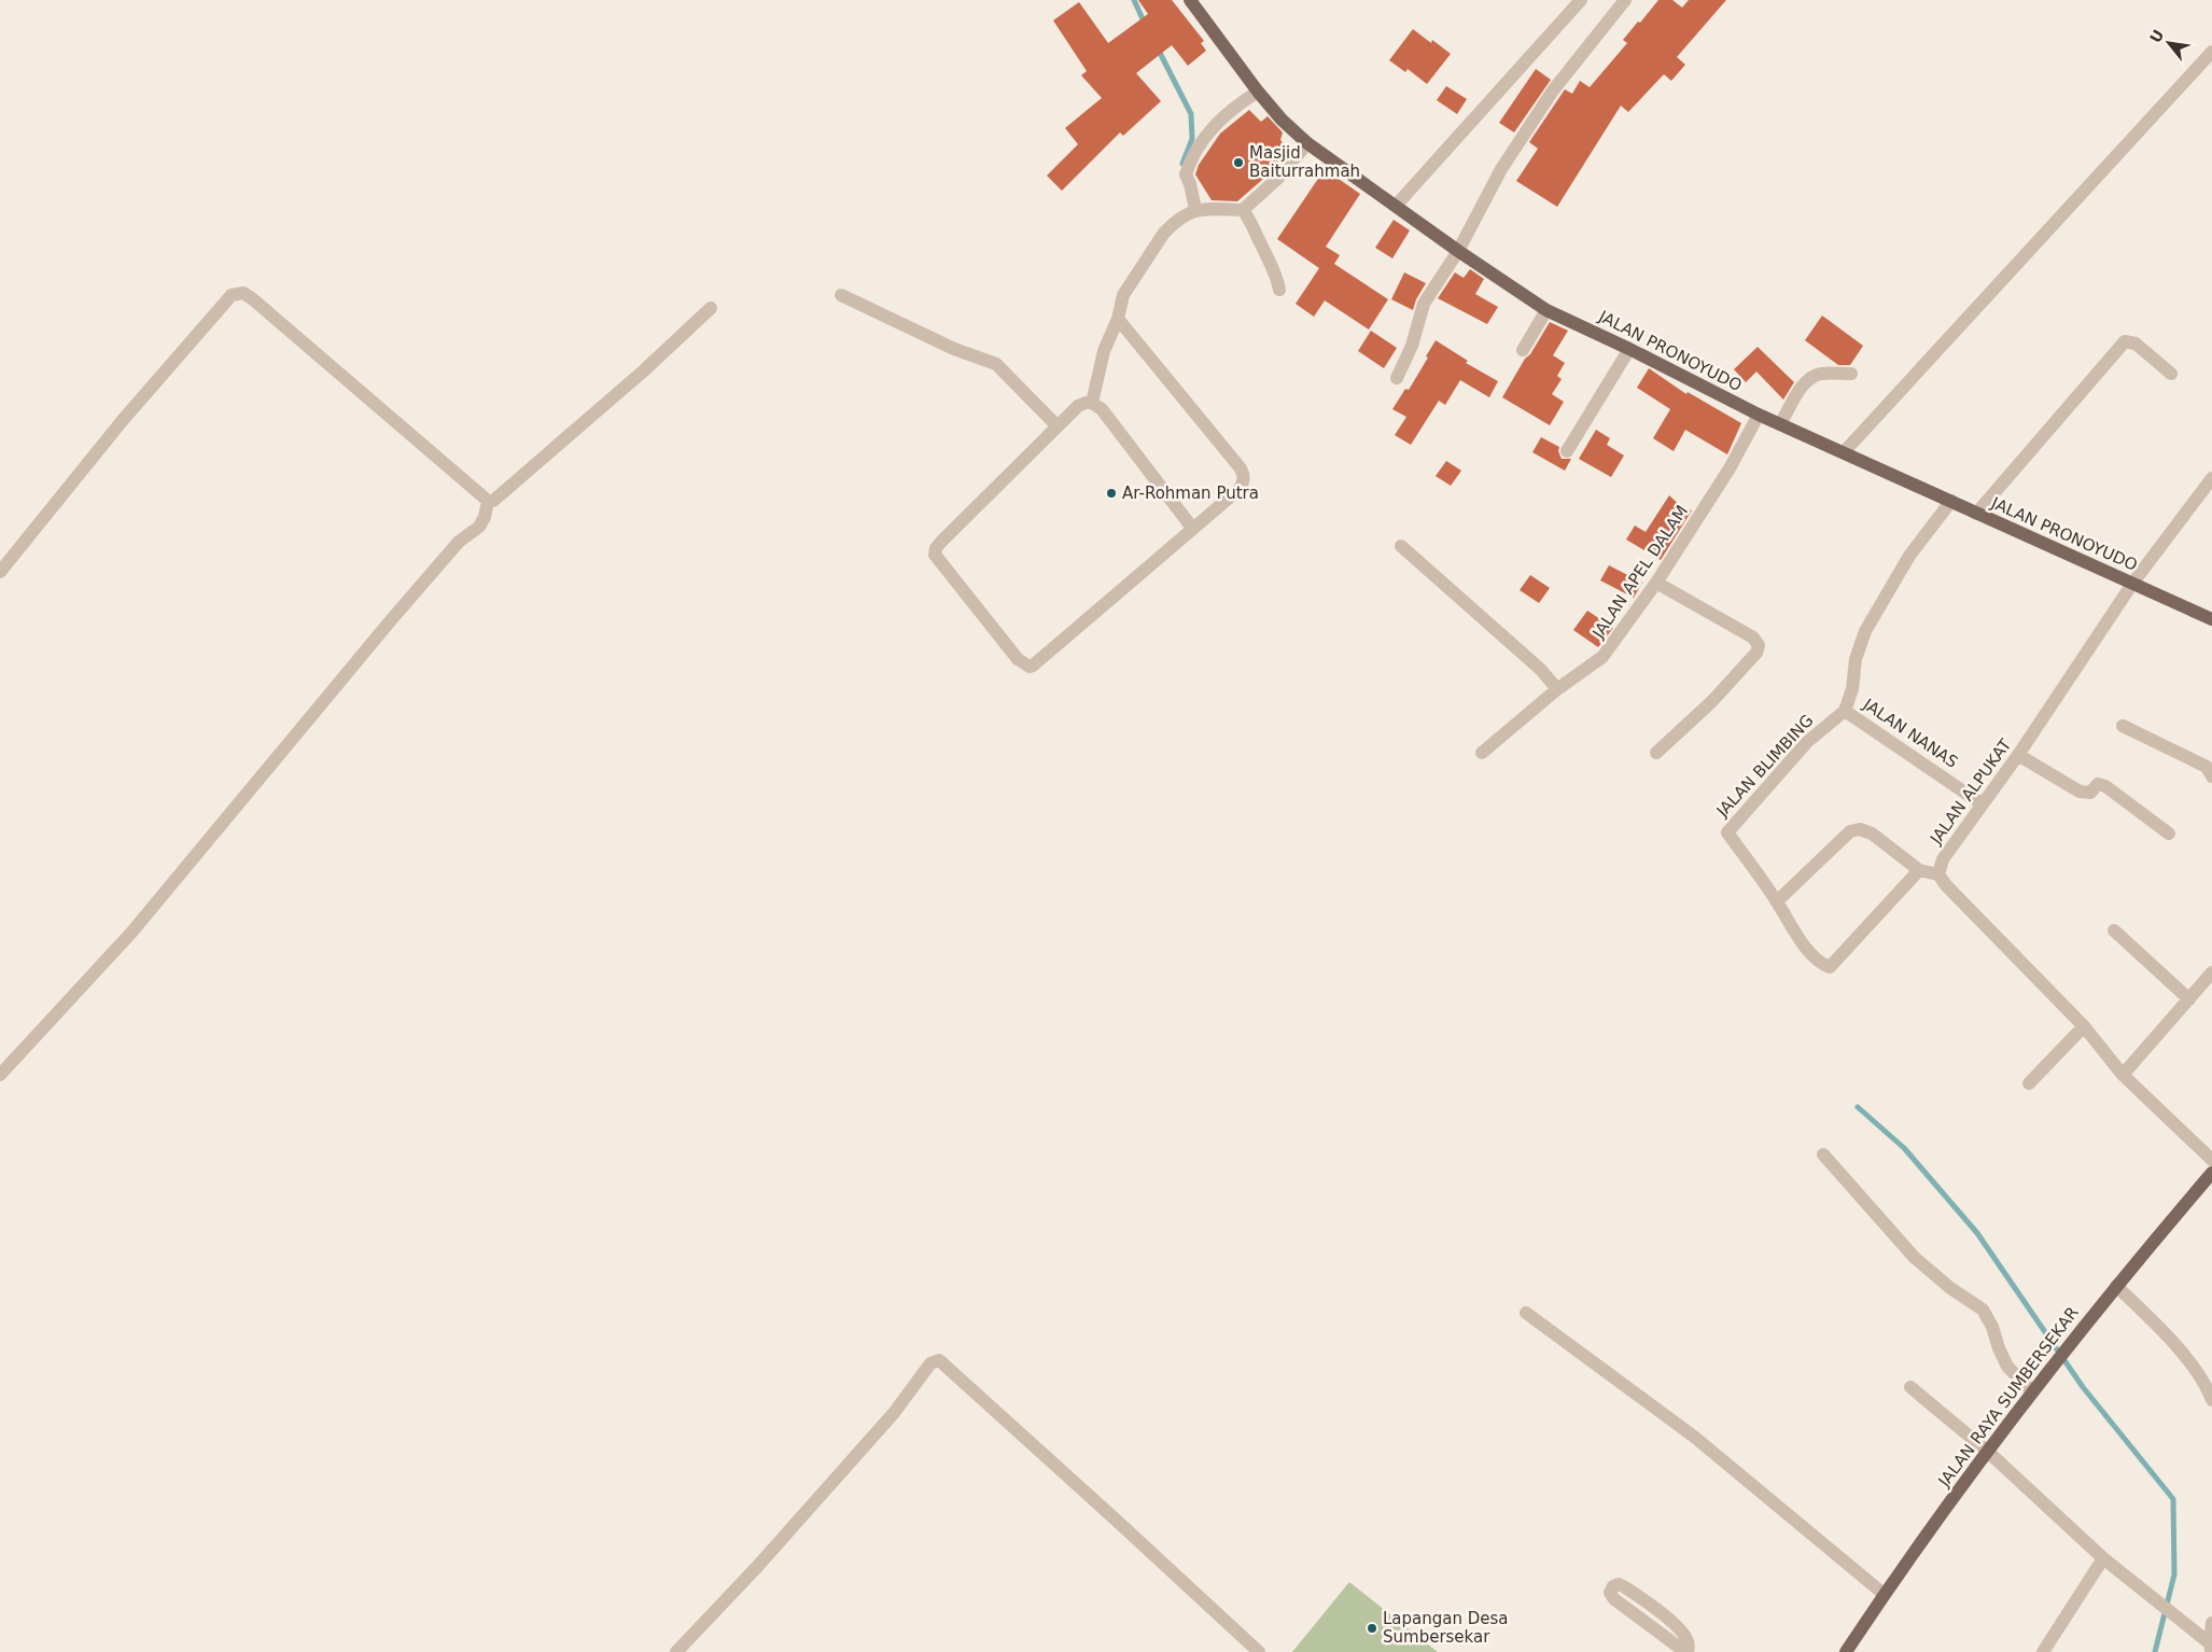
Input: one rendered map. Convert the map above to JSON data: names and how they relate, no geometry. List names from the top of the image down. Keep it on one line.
{"streets":{"main road":["JALAN PRONOYUDO","JALAN RAYA SUMBERSEKAR"],"street":["JALAN APEL DALAM","JALAN NANAS","JALAN BLIMBING","JALAN ALPUKAT"]},"crossings":[["JALAN PRONOYUDO","JALAN APEL DALAM"],["JALAN PRONOYUDO","JALAN ALPUKAT"],["JALAN NANAS","JALAN BLIMBING"],["JALAN NANAS","JALAN ALPUKAT"]],"places":["Masjid Baiturrahmah","Ar-Rohman Putra","Lapangan Desa Sumbersekar"],"north":"top left"}
